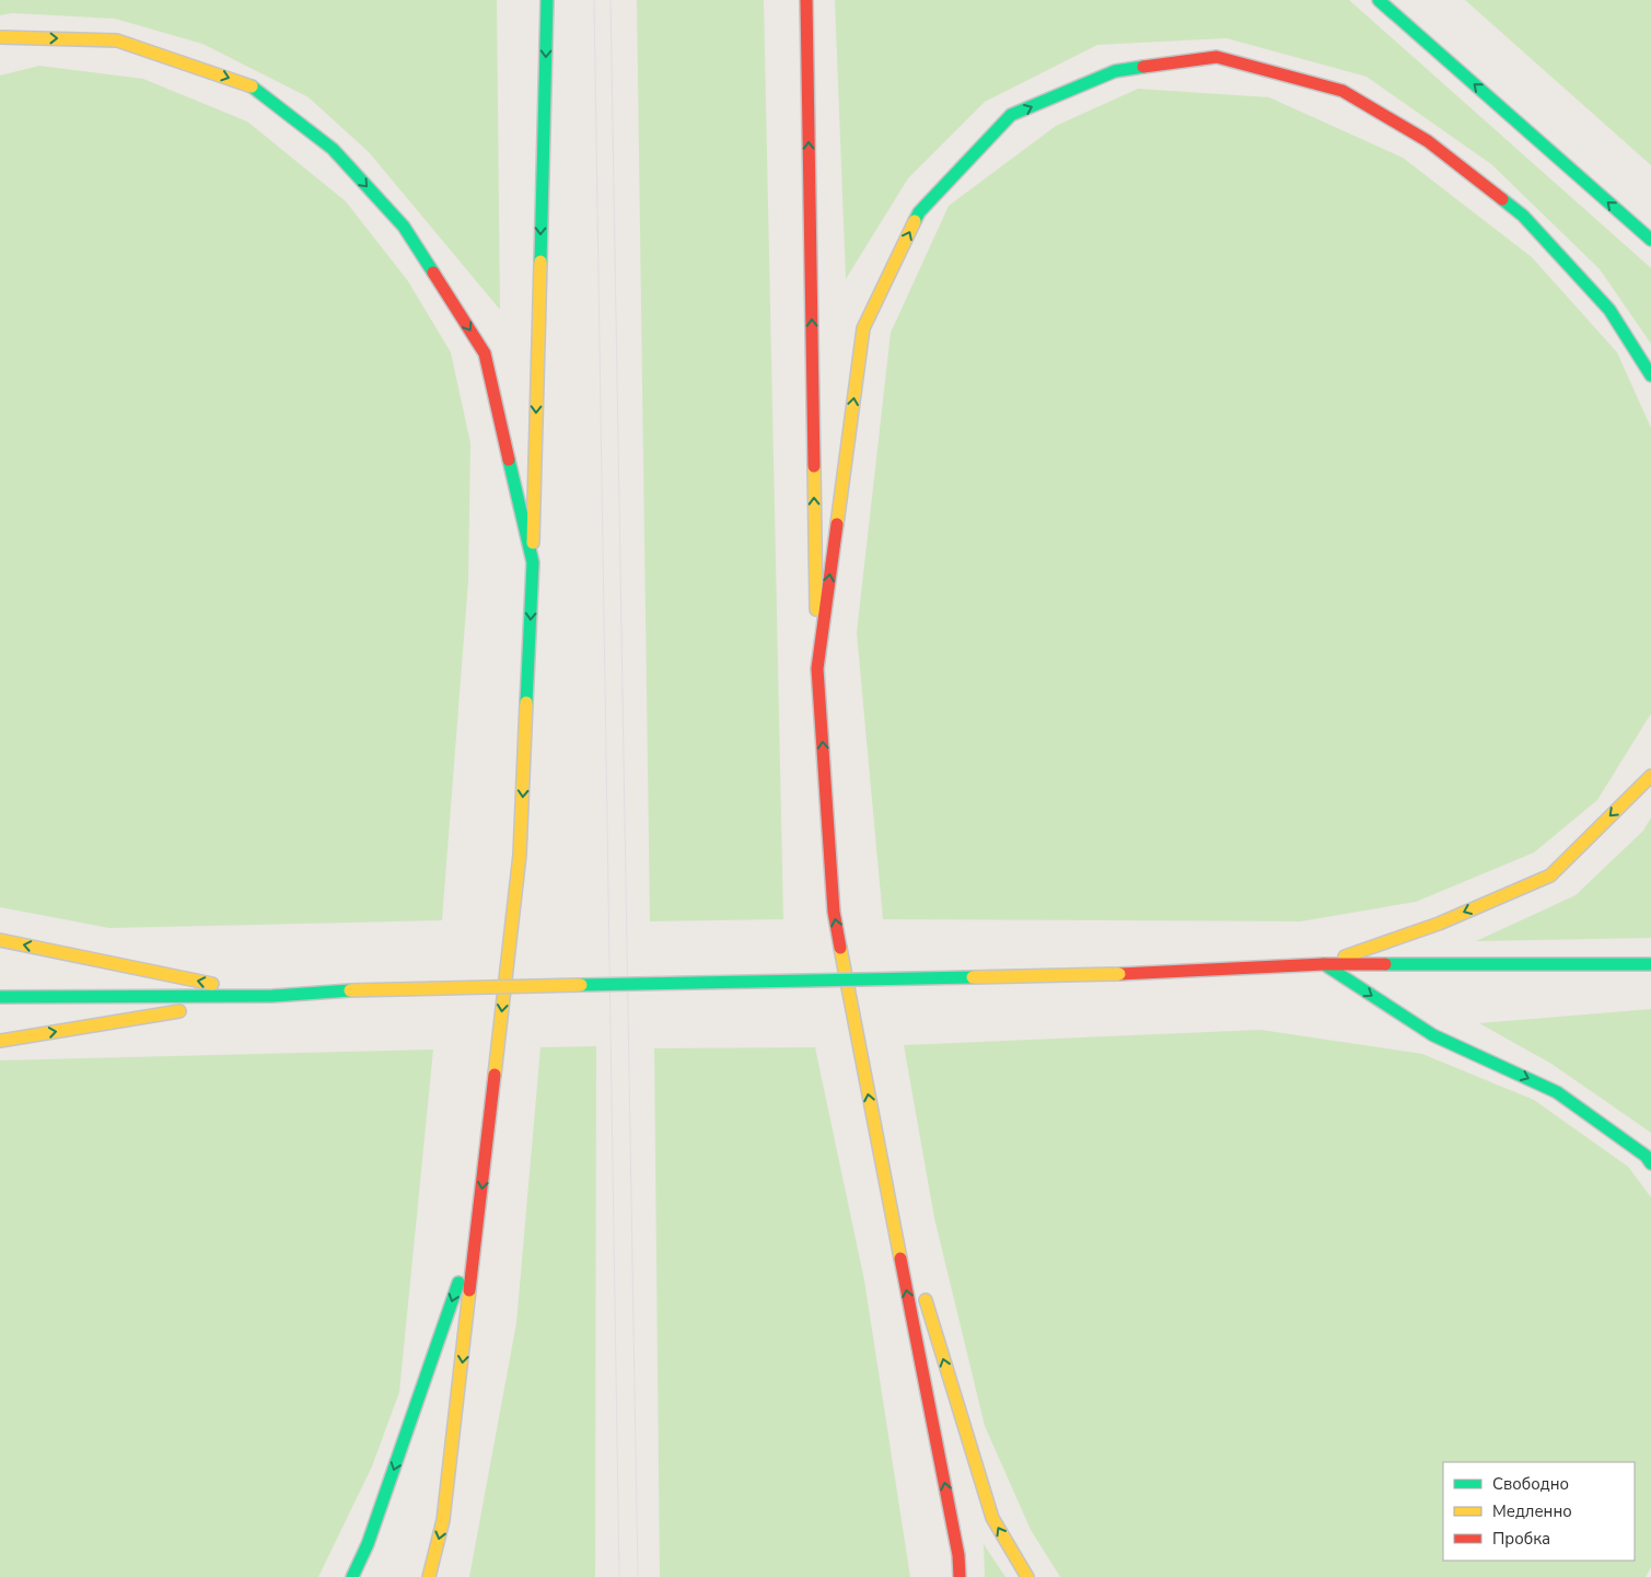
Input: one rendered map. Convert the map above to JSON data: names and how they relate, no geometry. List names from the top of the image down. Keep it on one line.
{"legend":["Свободно","Медленно","Пробка"]}
